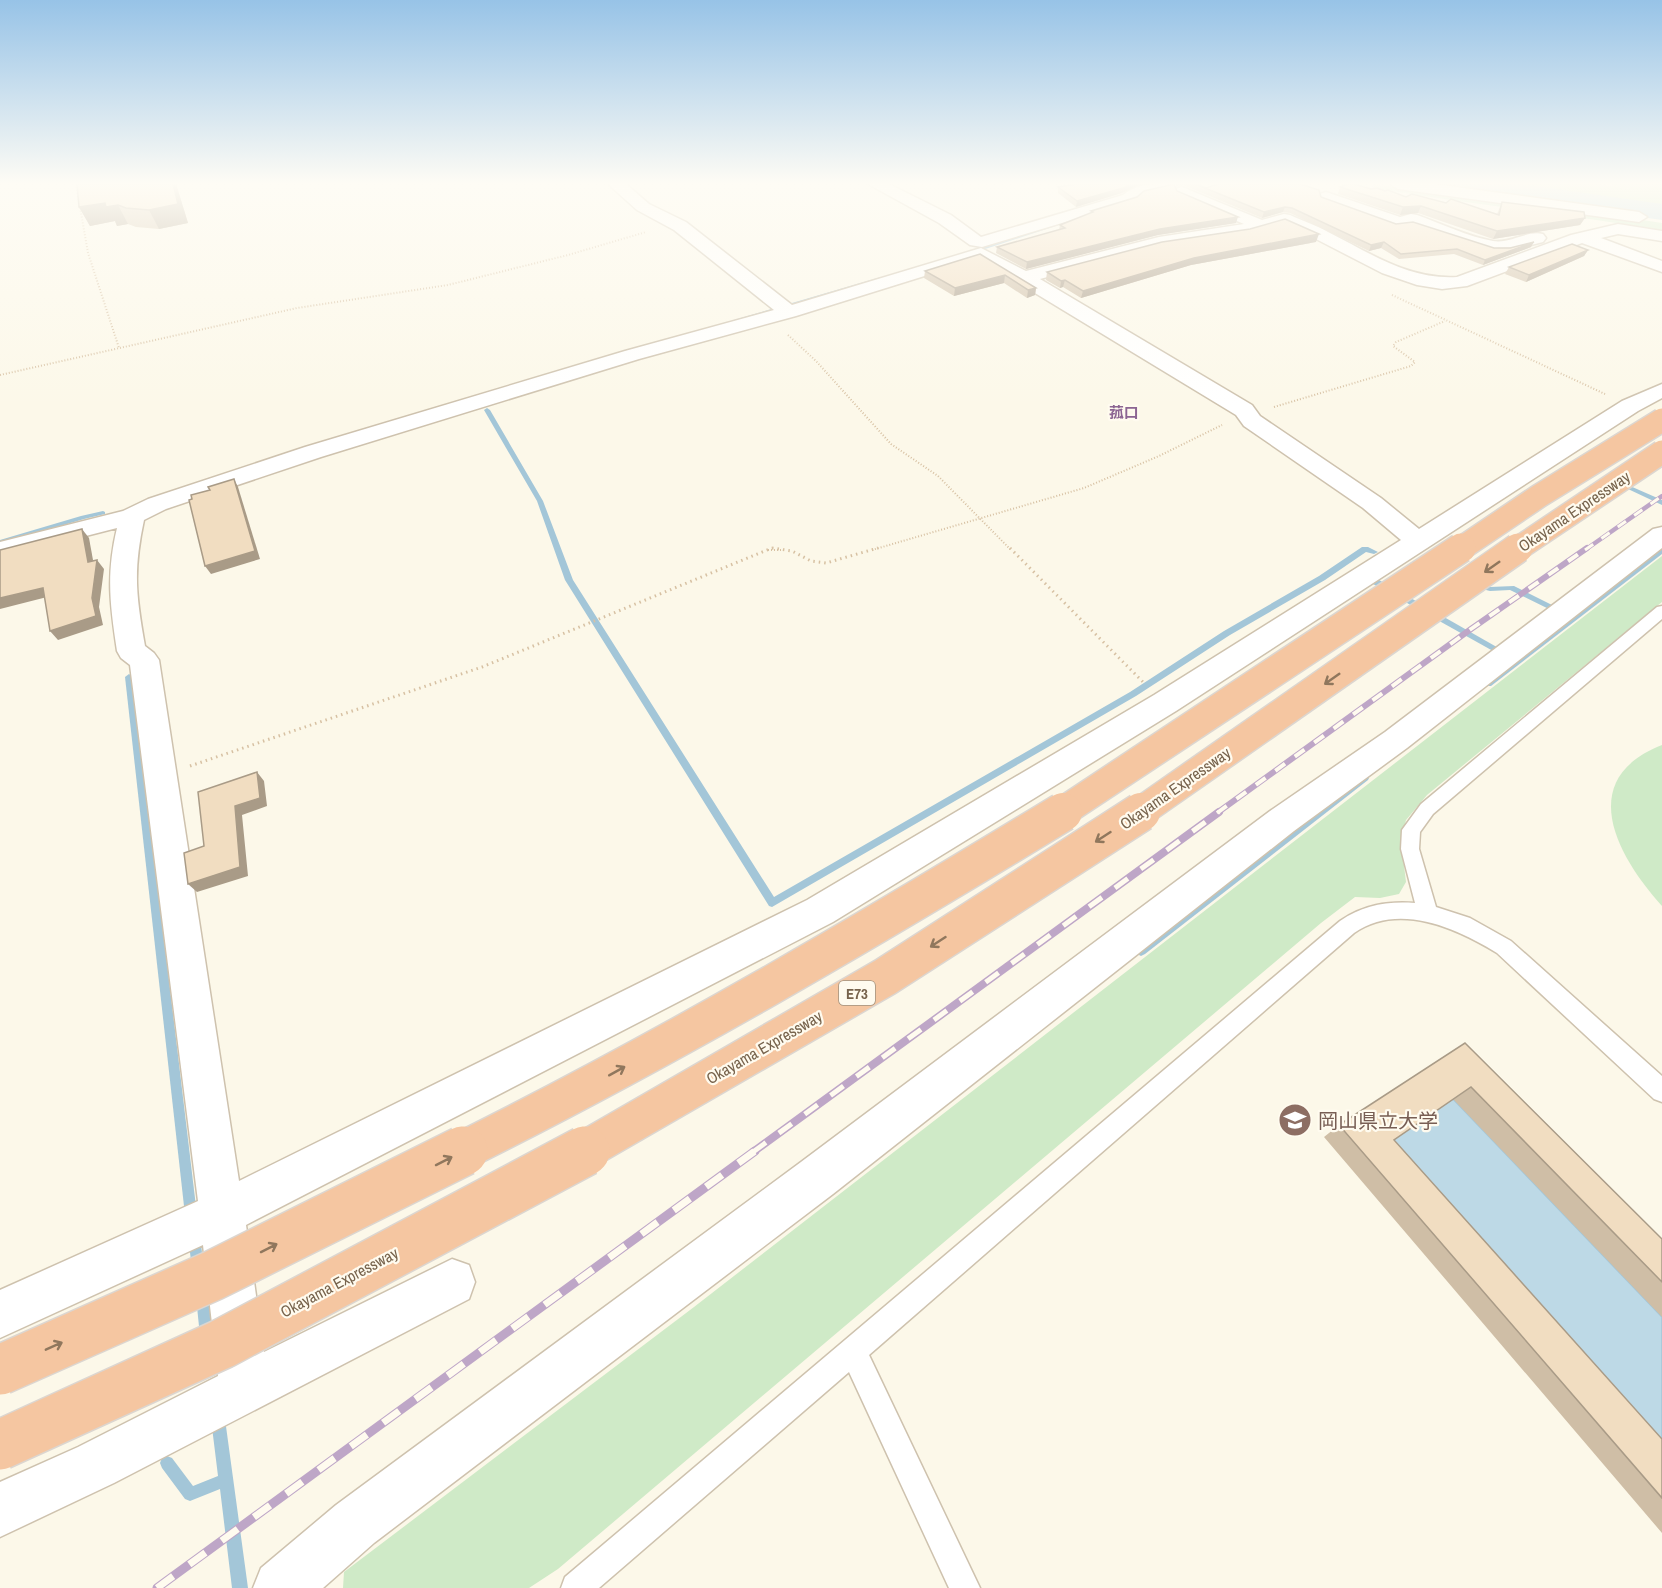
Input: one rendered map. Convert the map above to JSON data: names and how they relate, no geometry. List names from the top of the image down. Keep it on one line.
{"streets":{"highway":["Okayama Expressway","E73"]},"districts":["菰口"],"places":{"school or university":["岡山県立大学"]}}
